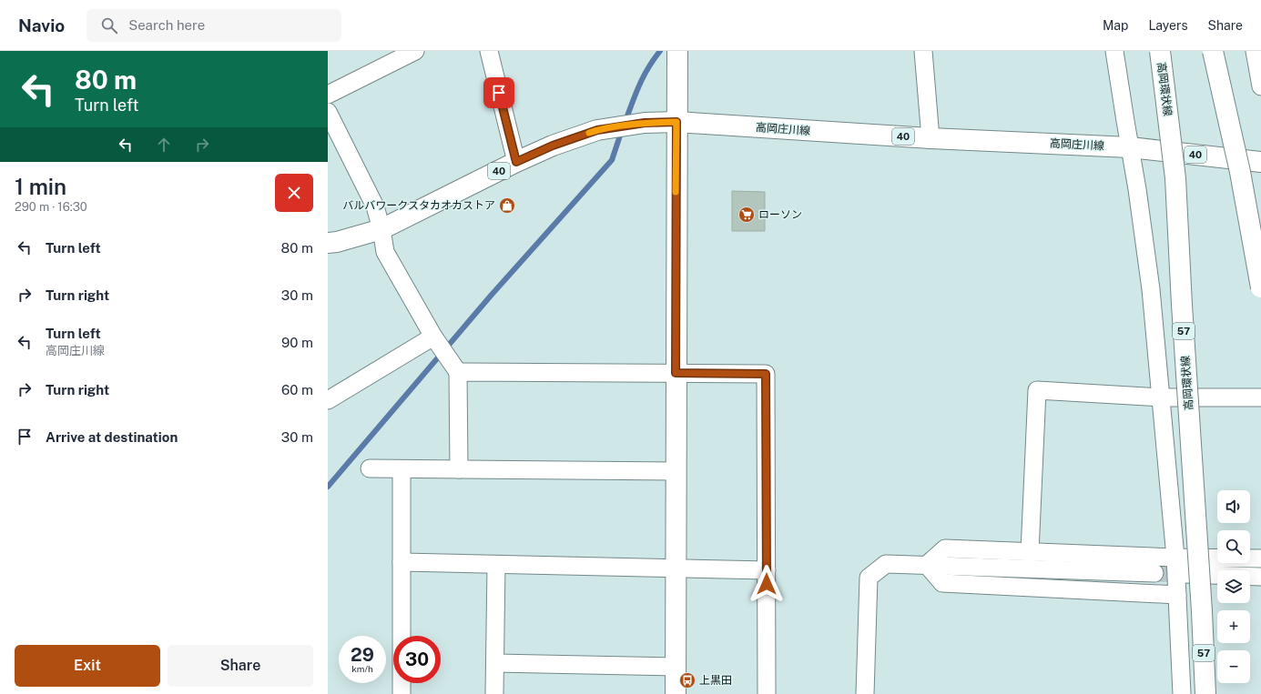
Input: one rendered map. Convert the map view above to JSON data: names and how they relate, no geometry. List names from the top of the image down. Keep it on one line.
{"streets":{"main road":["高岡環状線","高岡庄川線","40","57"]},"places":{"shop":["バルバワークスタカオカストア"],"supermarket":["ローソン"],"bus stop":["上黒田"]},"page":{"header":"Navio","search":"Search here","nav":["Map","Layers","Share"],"turn":["80 m","Turn left"],"heading":["1 min","290 m · 16:30"],"list":[{"name":"Turn left","value":"80 m"},{"name":"Turn right","value":"30 m"},{"name":"Turn left","note":"高岡庄川線","value":"90 m"},{"name":"Turn right","value":"60 m"},{"name":"Arrive at destination","value":"30 m"}],"map_buttons":["+","−"],"speed":"29 km/h","limit":"30","buttons":["Exit","Share"]}}
